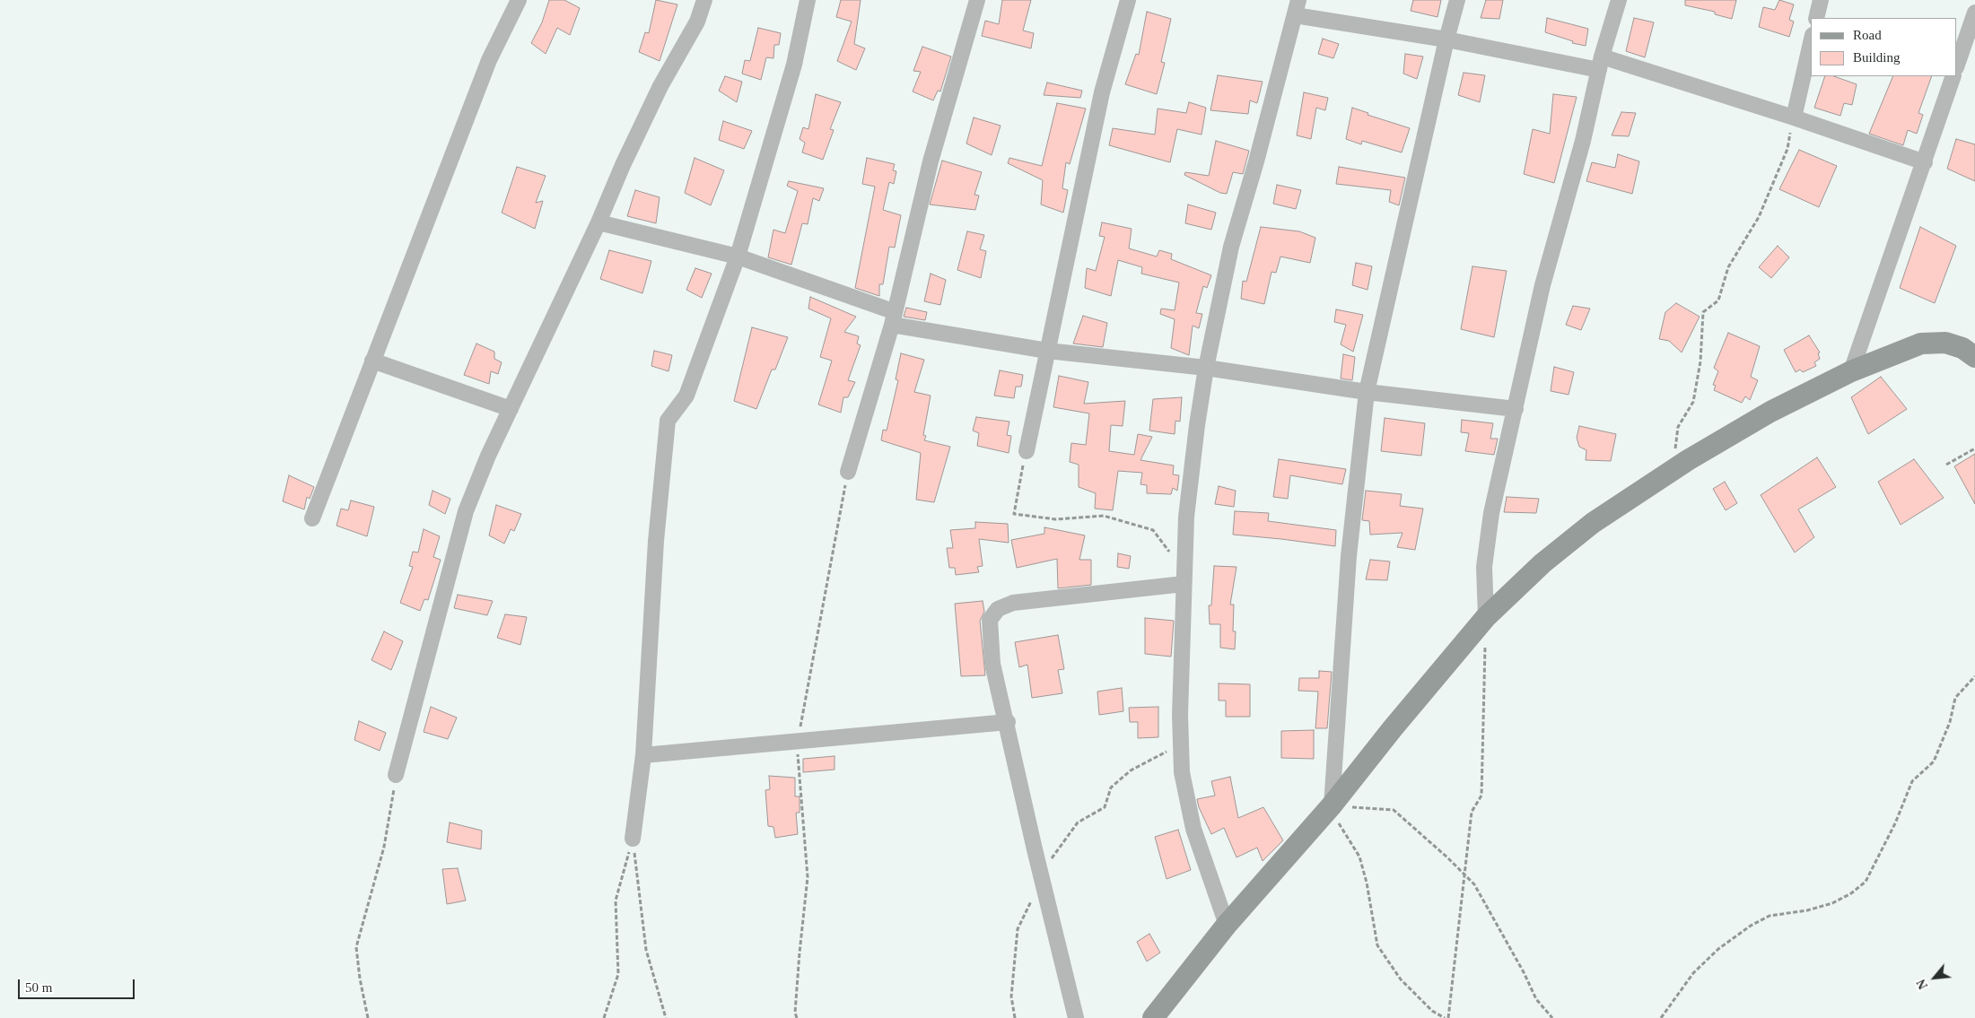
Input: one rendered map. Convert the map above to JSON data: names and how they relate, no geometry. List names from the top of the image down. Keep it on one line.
{"legend":["Road","Building"],"scale_bar":"50 m","north":"bottom left"}
